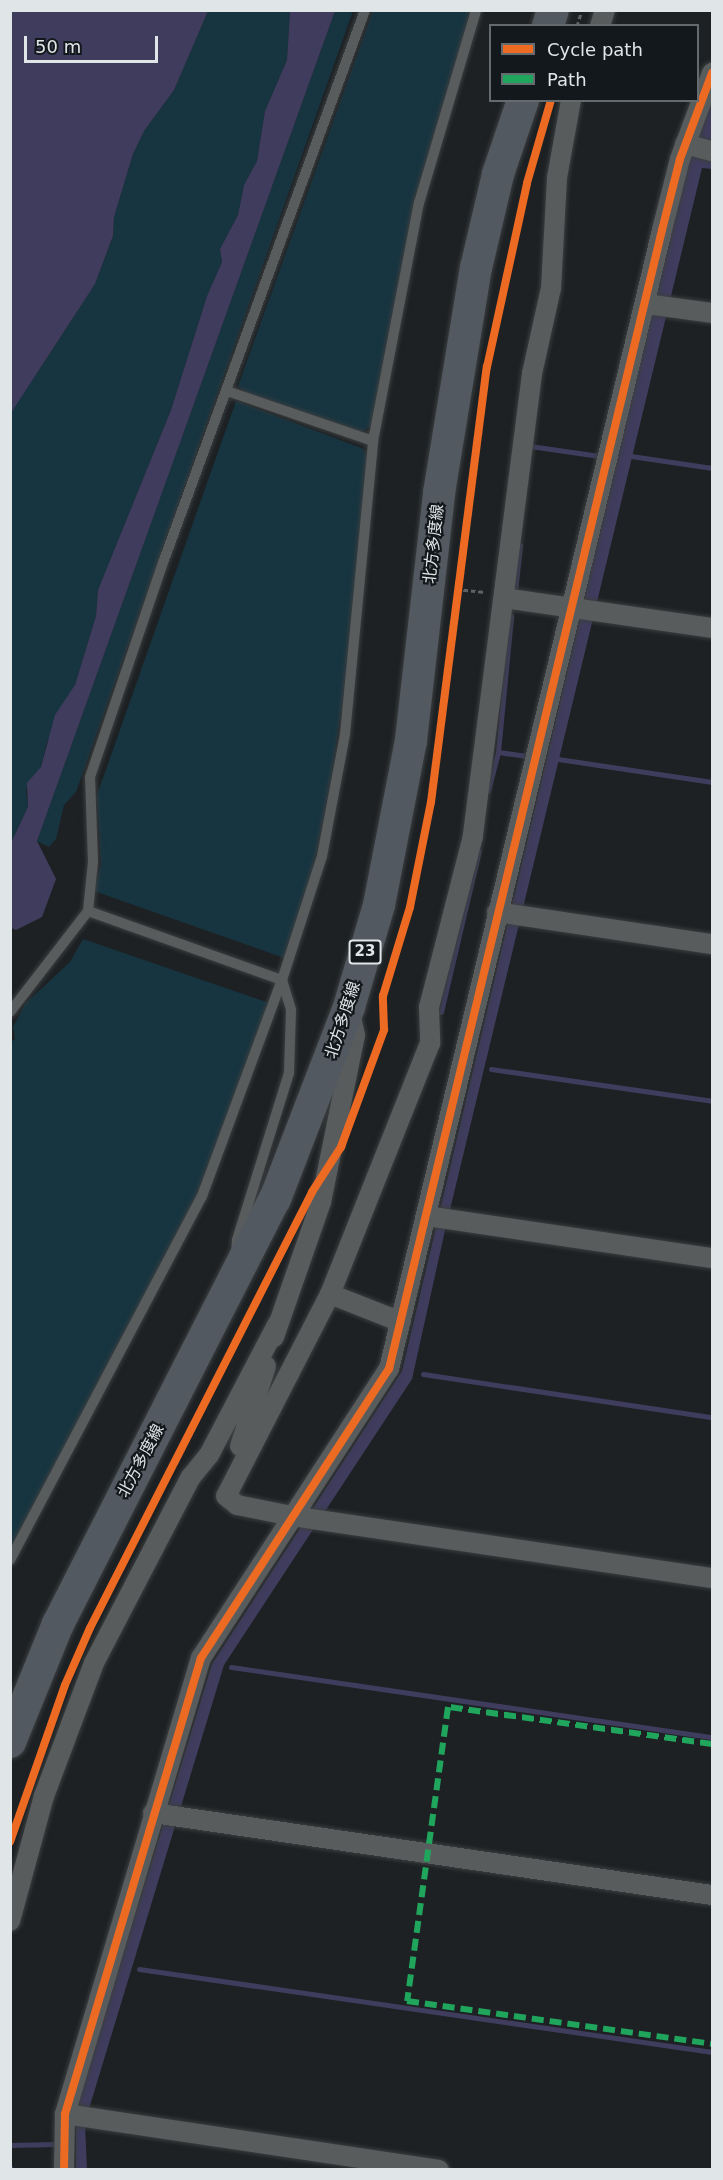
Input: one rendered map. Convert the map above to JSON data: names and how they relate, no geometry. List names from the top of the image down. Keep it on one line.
{"streets":{"main road":["北方多度線","23"]},"legend":["Cycle path","Path"],"scale_bar":"50 m"}
